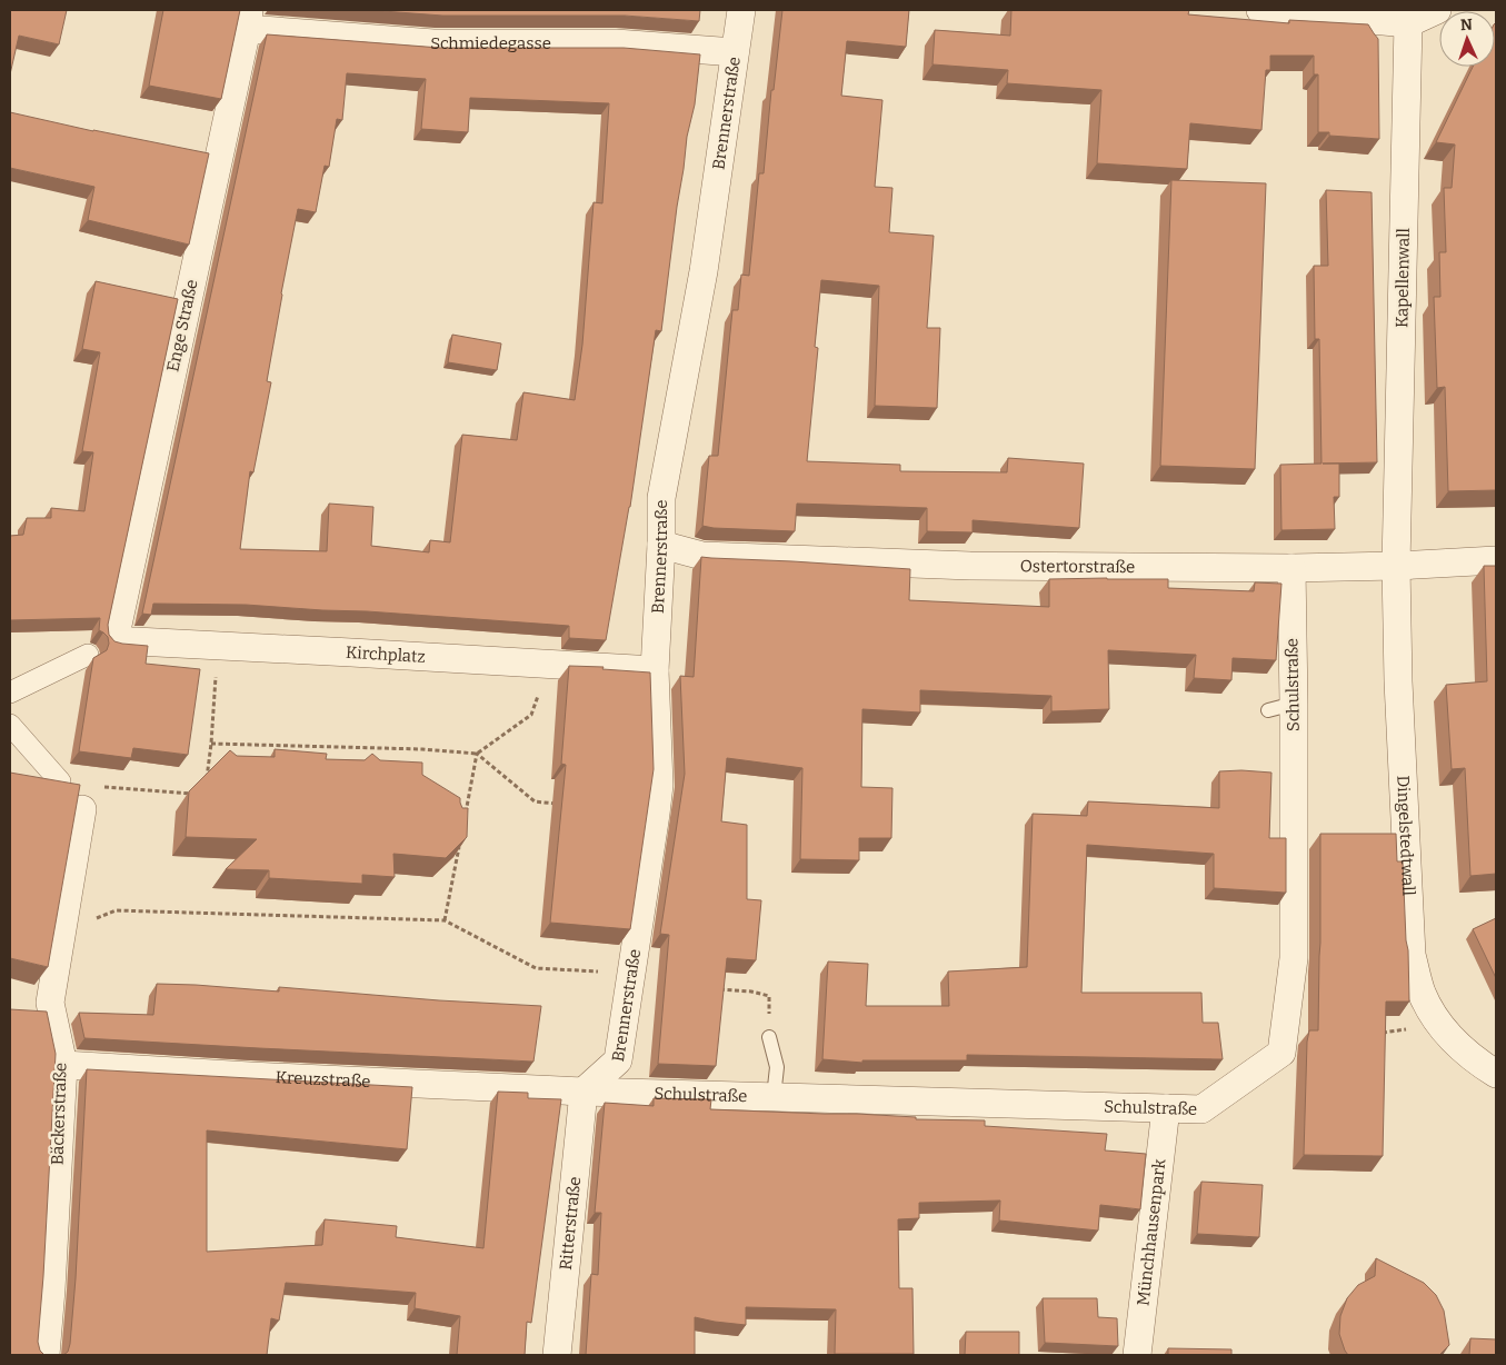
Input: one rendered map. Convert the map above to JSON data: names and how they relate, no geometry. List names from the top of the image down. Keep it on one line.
{"streets":{"street":["Schmiedegasse","Brennerstraße","Kapellenwall","Enge Straße","Ostertorstraße","Kirchplatz","Schulstraße","Dingelstedtwall","Kreuzstraße","Bäckerstraße","Ritterstraße","Münchhausenpark"]},"crossings":[["Schmiedegasse","Brennerstraße"],["Schmiedegasse","Enge Straße"],["Brennerstraße","Ostertorstraße"],["Brennerstraße","Kirchplatz"],["Brennerstraße","Schulstraße"],["Brennerstraße","Kreuzstraße"],["Brennerstraße","Ritterstraße"],["Kapellenwall","Ostertorstraße"],["Kapellenwall","Dingelstedtwall"],["Enge Straße","Kirchplatz"],["Ostertorstraße","Schulstraße"],["Ostertorstraße","Dingelstedtwall"],["Schulstraße","Kreuzstraße"],["Schulstraße","Ritterstraße"],["Schulstraße","Münchhausenpark"],["Kreuzstraße","Bäckerstraße"],["Kreuzstraße","Ritterstraße"]],"north":"top"}
